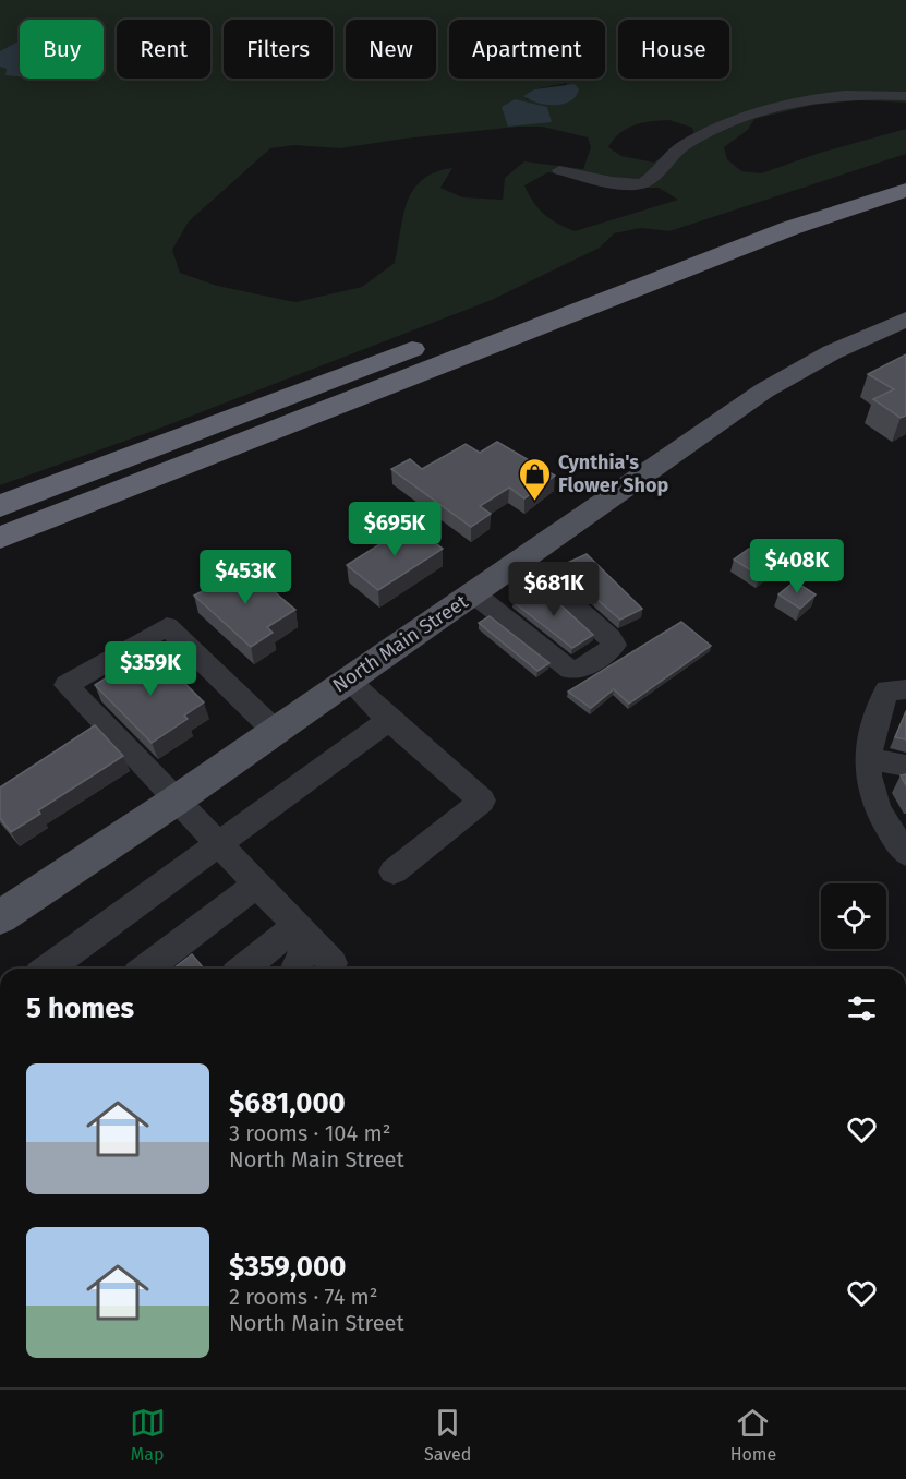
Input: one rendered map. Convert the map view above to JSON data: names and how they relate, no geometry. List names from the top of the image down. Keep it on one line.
{"streets":{"main road":["North Main Street"]},"places":{"shop":["Cynthia's Flower Shop"]},"page":{"chip":["Buy","Rent","Filters","New","Apartment","House"],"price":["$695K","$408K","$453K","$681K","$359K"],"heading":"5 homes","list":[{"name":"$681,000","note":"3 rooms · 104 m² · North Main Street"},{"name":"$359,000","note":"2 rooms · 74 m² · North Main Street"}],"tabs":["Map","Saved","Home"]}}
